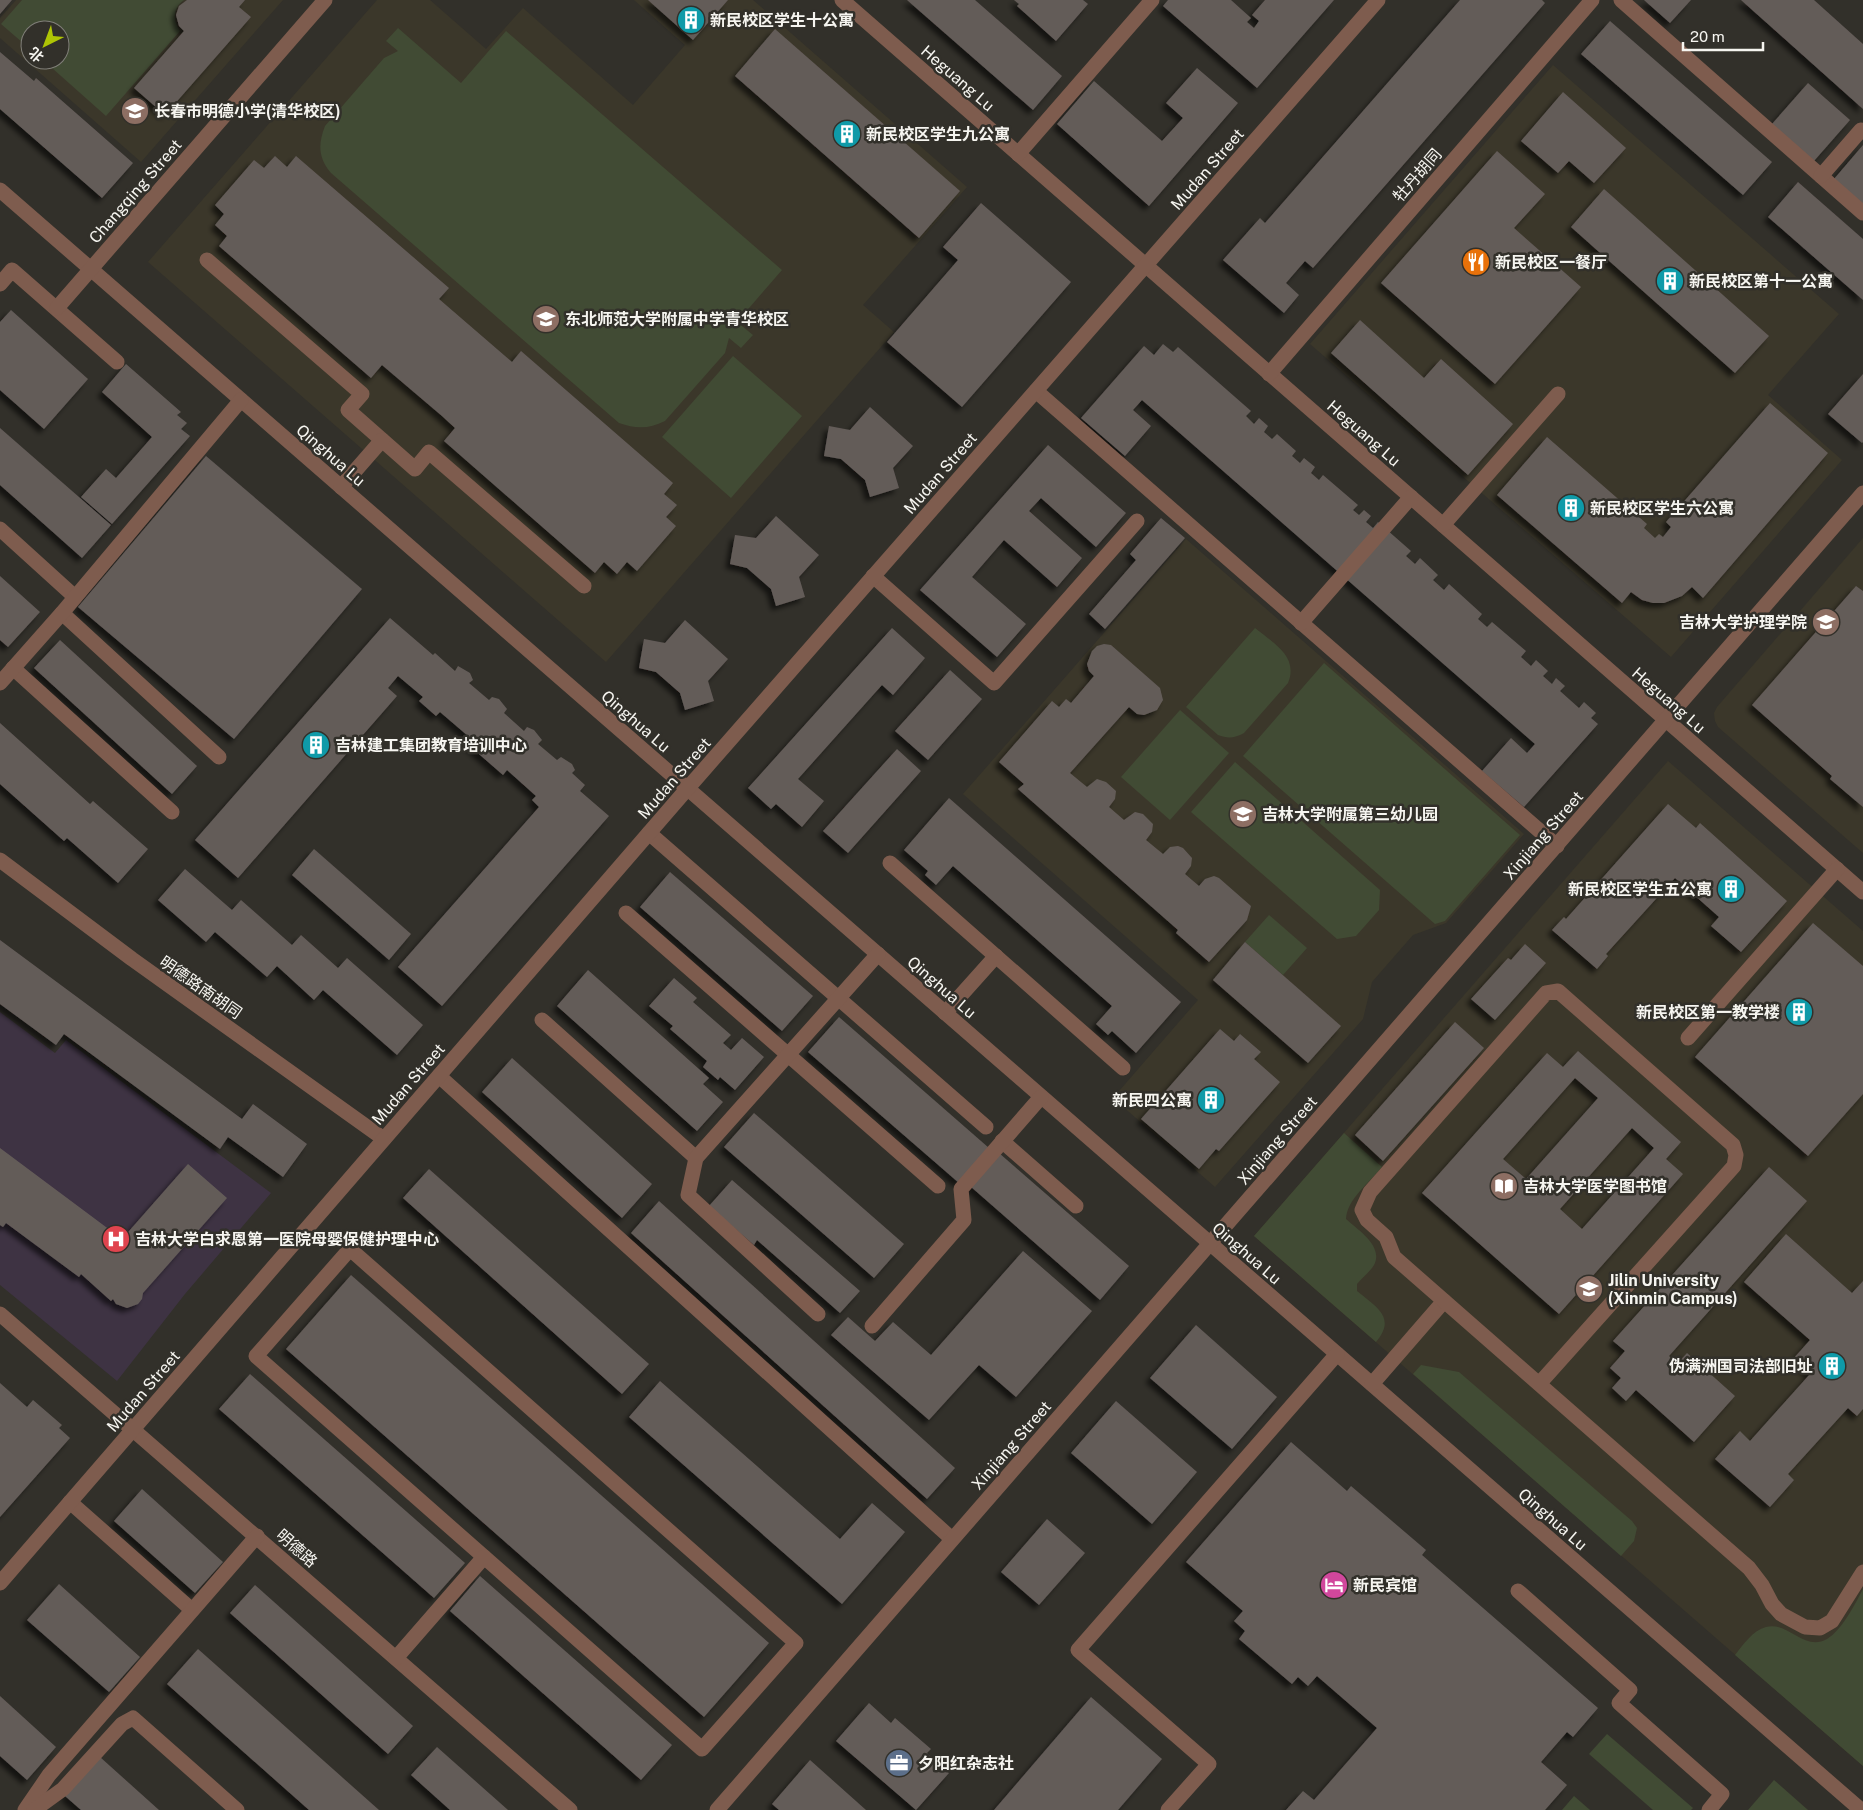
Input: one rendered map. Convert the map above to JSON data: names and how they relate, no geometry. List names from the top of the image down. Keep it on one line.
{"streets":{"street":["Heguang Lu","Mudan Street","牡丹胡同","Changqing Street","Qinghua Lu","Xinjiang Street","明德路南胡同","明德路"]},"crossings":[["Heguang Lu","Mudan Street"],["Heguang Lu","牡丹胡同"],["Heguang Lu","Xinjiang Street"],["Mudan Street","Qinghua Lu"],["Mudan Street","明德路南胡同"],["Mudan Street","明德路"],["Changqing Street","Qinghua Lu"],["Qinghua Lu","Xinjiang Street"]],"places":{"building":["新民校区学生十公寓","新民校区学生九公寓","新民校区第十一公寓","新民校区学生六公寓","吉林建工集团教育培训中心","新民校区学生五公寓","新民校区第一教学楼","新民四公寓","伪满洲国司法部旧址"],"school or university":["长春市明德小学(清华校区)","东北师范大学附属中学青华校区","吉林大学护理学院","吉林大学附属第三幼儿园","Jilin University (Xinmin Campus)"],"restaurant":["新民校区一餐厅"],"library":["吉林大学医学图书馆"],"hospital":["吉林大学白求恩第一医院母婴保健护理中心"],"hotel":["新民宾馆"],"office":["夕阳红杂志社"]},"scale_bar":"20 m","north":"bottom left"}
